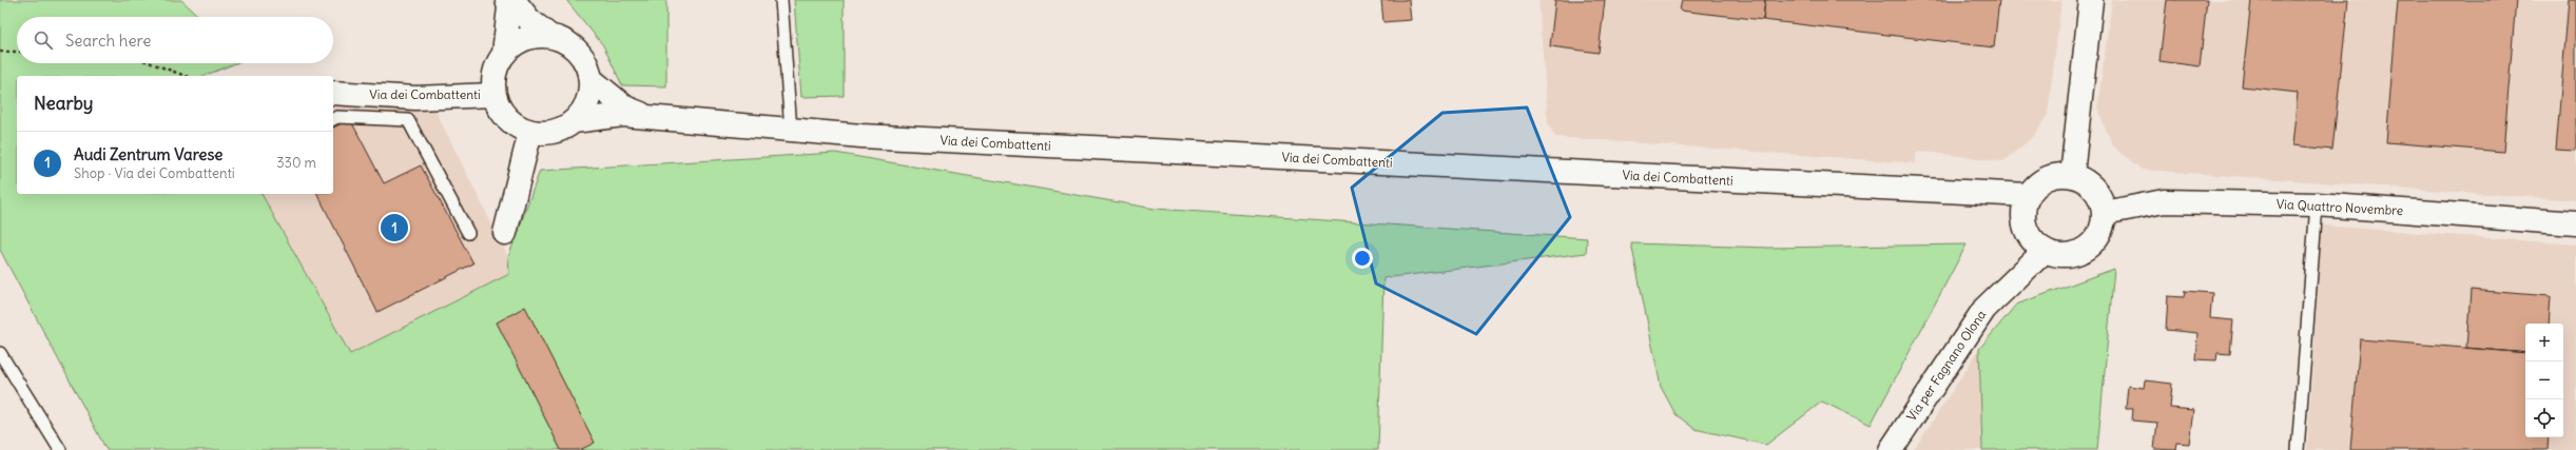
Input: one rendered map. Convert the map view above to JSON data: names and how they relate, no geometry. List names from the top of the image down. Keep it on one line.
{"streets":{"street":["Via dei Combattenti","Via Quattro Novembre","Via per Fagnano Olona"]},"crossings":[["Via dei Combattenti","Via Quattro Novembre"],["Via dei Combattenti","Via per Fagnano Olona"],["Via Quattro Novembre","Via per Fagnano Olona"]],"page":{"search":"Search here","heading":"Nearby","list":[{"mark":"1","name":"Audi Zentrum Varese","note":"Shop · Via dei Combattenti","value":"330 m"}],"pins":"1","map_buttons":["+","−"]}}
